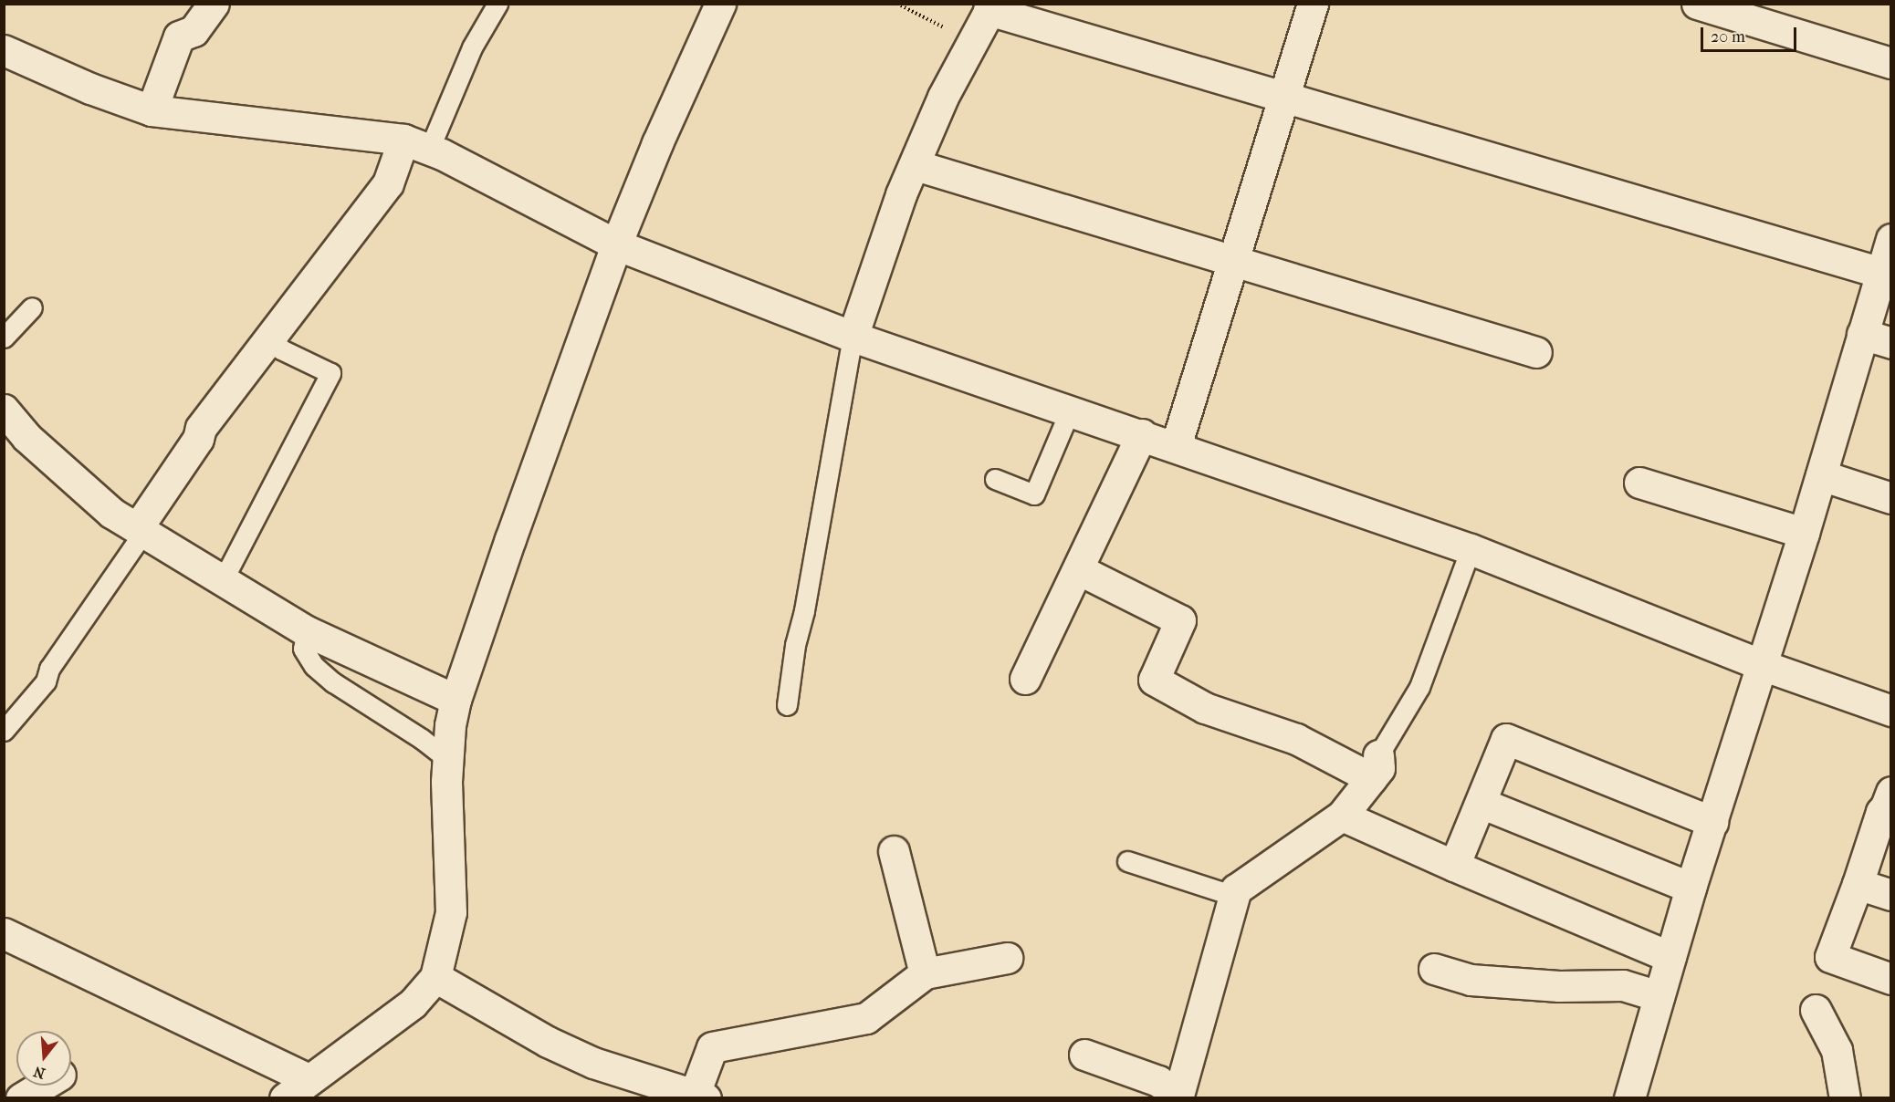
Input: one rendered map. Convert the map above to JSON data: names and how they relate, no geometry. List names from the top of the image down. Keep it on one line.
{"scale_bar":"20 m","north":"bottom"}
